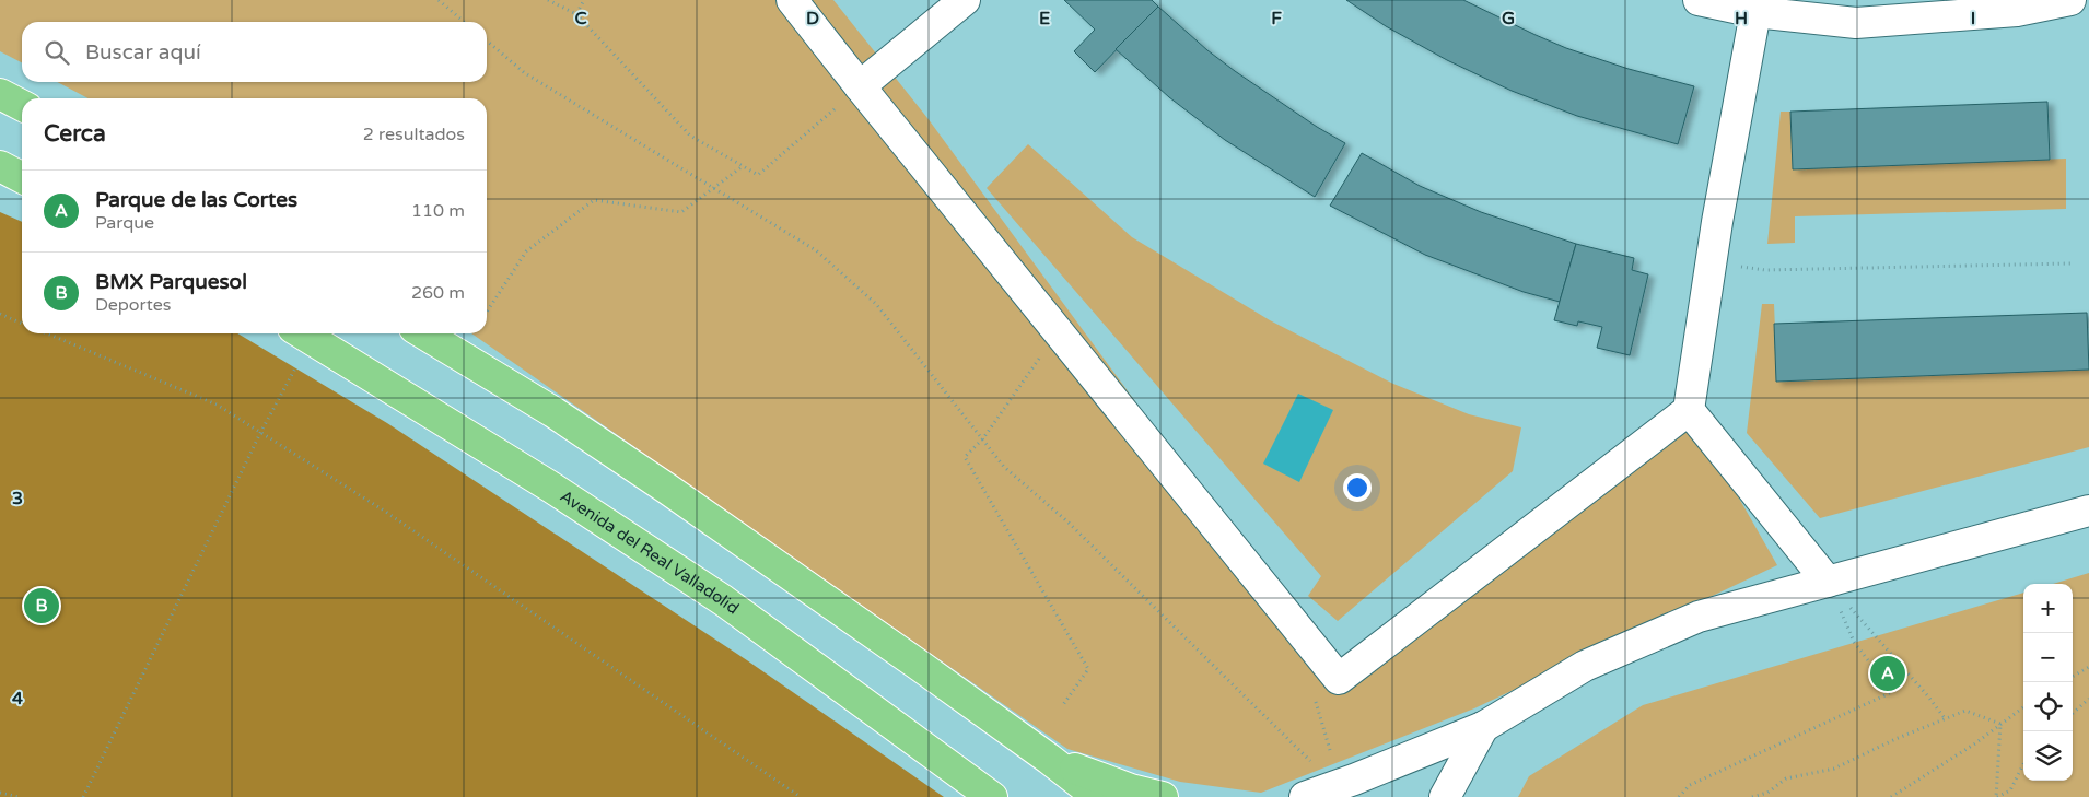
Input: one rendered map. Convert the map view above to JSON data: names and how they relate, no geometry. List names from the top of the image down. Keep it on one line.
{"streets":{"highway":["Avenida del Real Valladolid"]},"page":{"search":"Buscar aquí","heading":["Cerca","2 resultados"],"list":[{"mark":"A","name":"Parque de las Cortes","note":"Parque","value":"110 m"},{"mark":"B","name":"BMX Parquesol","note":"Deportes","value":"260 m"}],"map_buttons":["+","−"],"pins":["B","A"]},"grid":{"columns":["C","D","E","F","G","H","I"],"rows":["3","4"]}}
